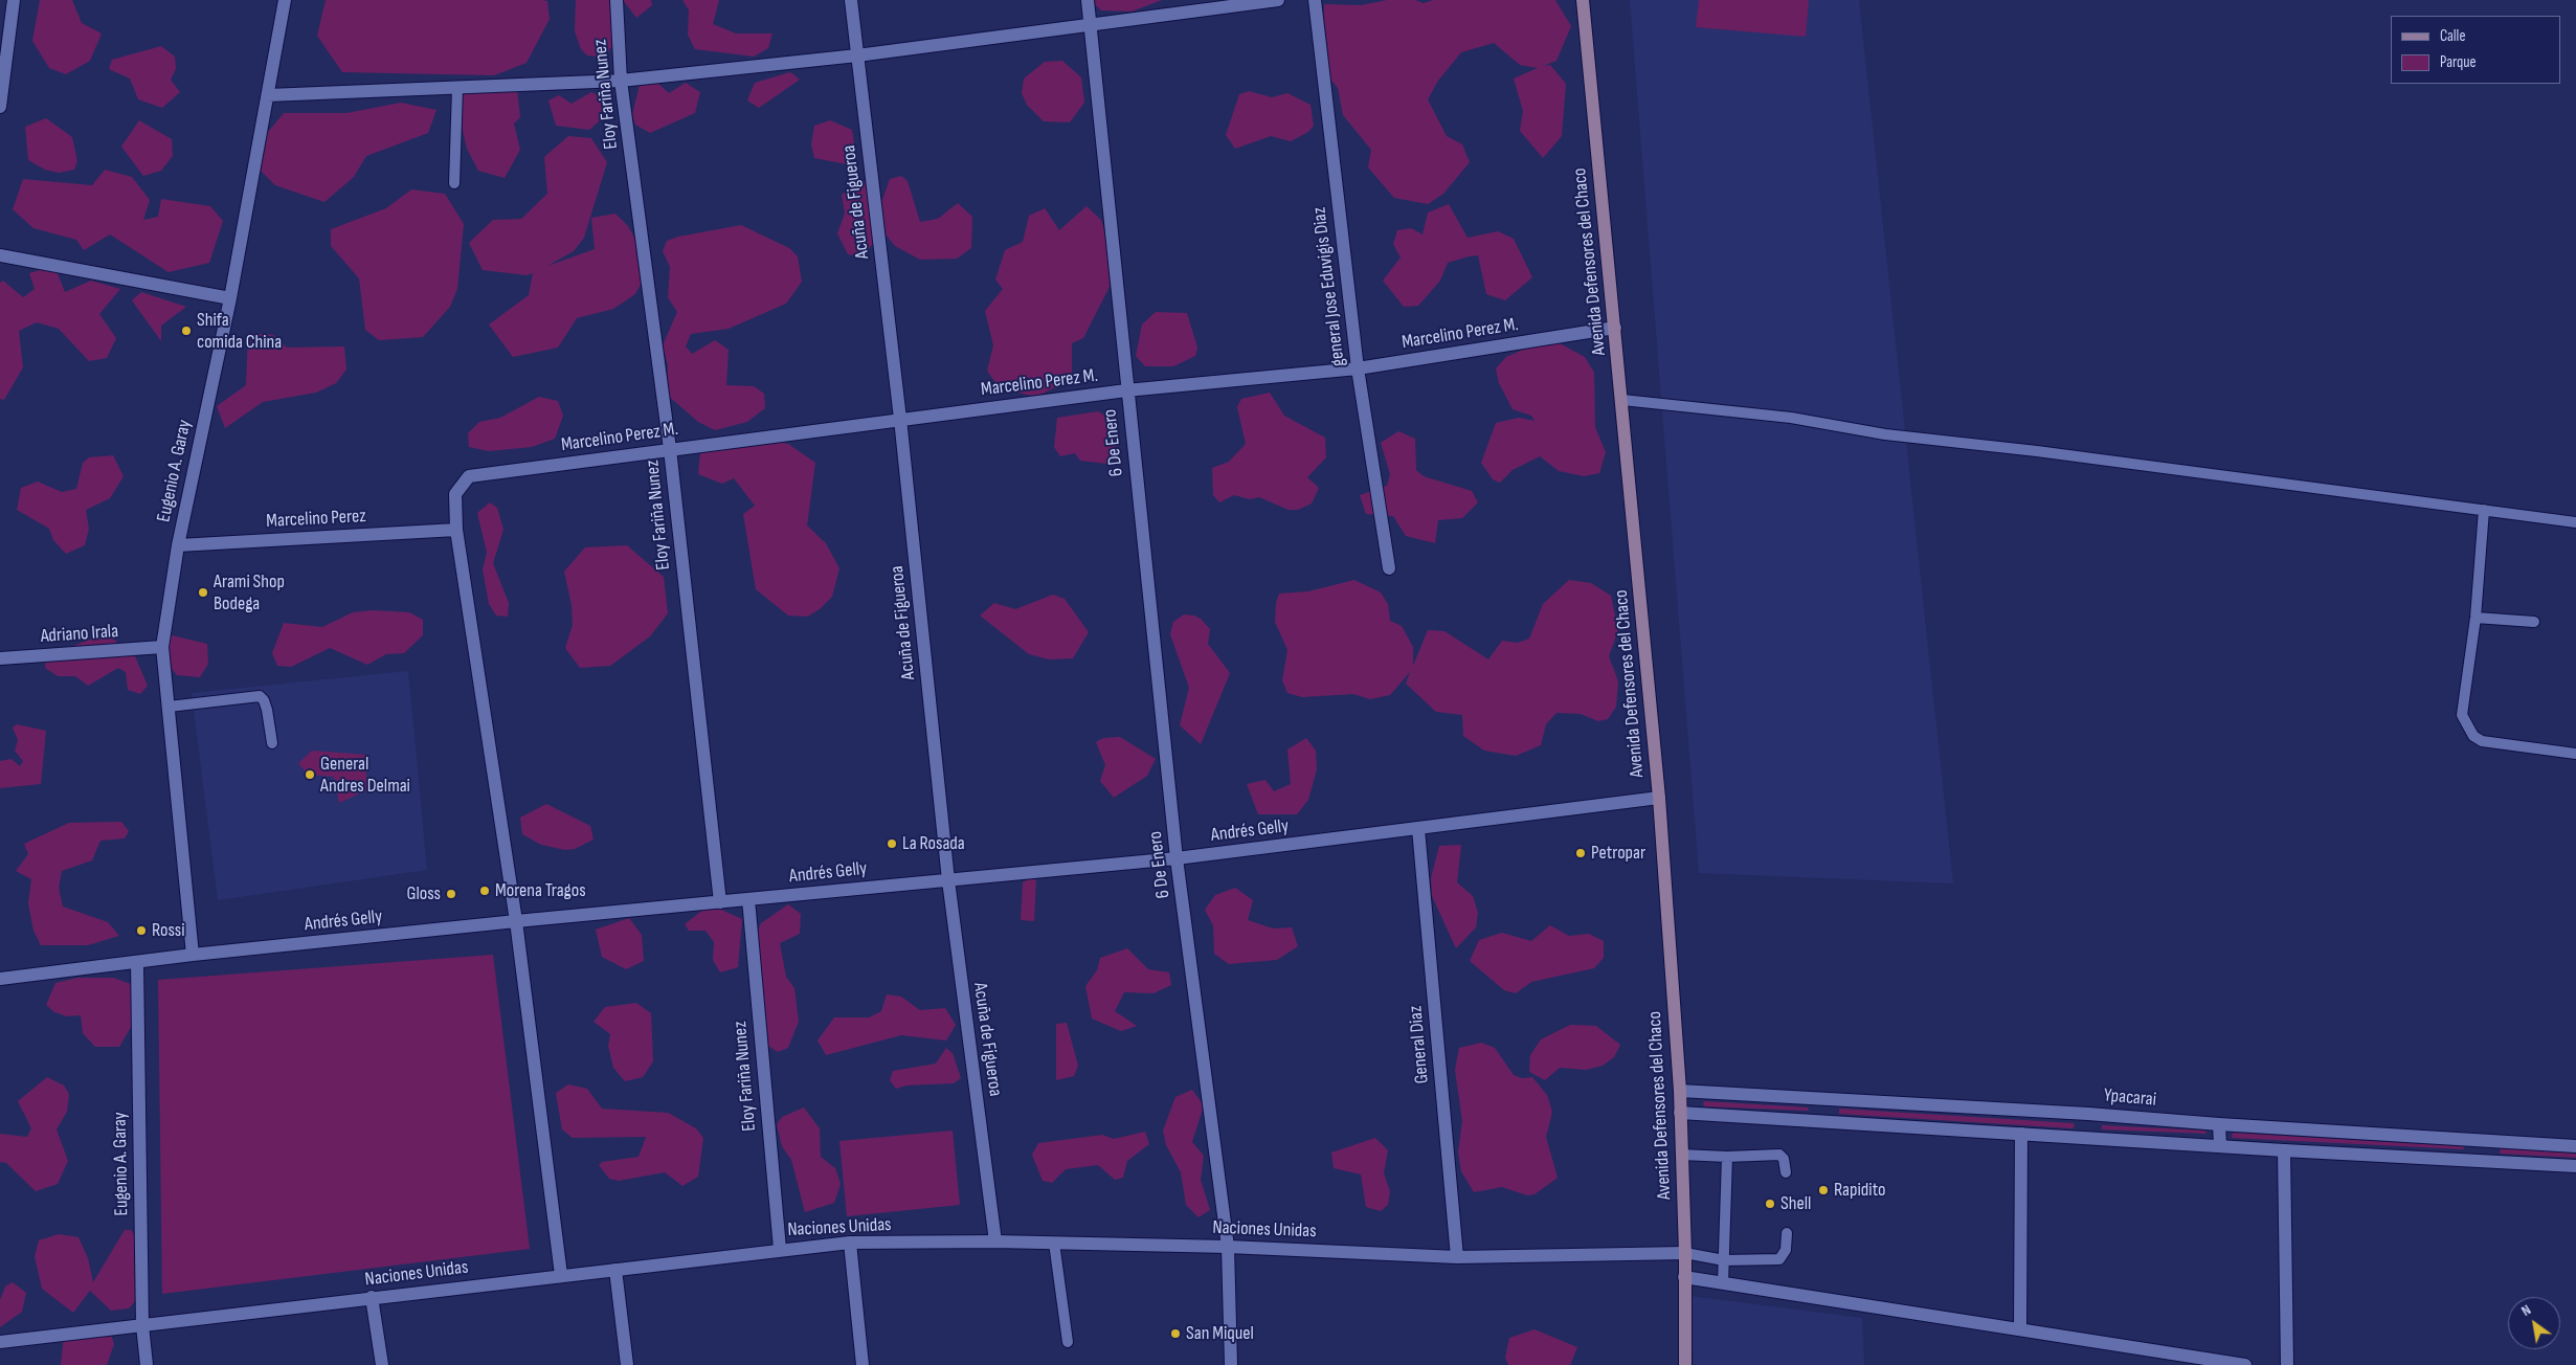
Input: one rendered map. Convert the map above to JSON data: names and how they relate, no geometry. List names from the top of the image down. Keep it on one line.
{"streets":{"main road":["Avenida Defensores del Chaco"],"street":["Eloy Fariña Nunez","Acuña de Figueroa","general Jose Eduvigis Diaz","Marcelino Perez M.","6 De Enero","Eugenio A. Garay","Marcelino Perez","Adriano Irala","Andrés Gelly","General Diaz","Ypacarai","Naciones Unidas"]},"crossings":[["Eloy Fariña Nunez","Marcelino Perez M."],["Eloy Fariña Nunez","Andrés Gelly"],["Eloy Fariña Nunez","Naciones Unidas"],["Acuña de Figueroa","Marcelino Perez M."],["Acuña de Figueroa","Andrés Gelly"],["Acuña de Figueroa","Naciones Unidas"],["Avenida Defensores del Chaco","Marcelino Perez M."],["Avenida Defensores del Chaco","Andrés Gelly"],["Avenida Defensores del Chaco","Ypacarai"],["Avenida Defensores del Chaco","Naciones Unidas"],["general Jose Eduvigis Diaz","Marcelino Perez M."],["Marcelino Perez M.","6 De Enero"],["Marcelino Perez M.","Marcelino Perez"],["6 De Enero","Andrés Gelly"],["6 De Enero","Naciones Unidas"],["Eugenio A. Garay","Marcelino Perez"],["Eugenio A. Garay","Adriano Irala"],["Eugenio A. Garay","Andrés Gelly"],["Eugenio A. Garay","Naciones Unidas"],["Andrés Gelly","General Diaz"],["General Diaz","Naciones Unidas"]],"places":["Shifa comida China","Arami Shop Bodega","General Andres Delmai","La Rosada","Petropar","Morena Tragos","Gloss","Rossi","Rapidito","Shell","San Miquel"],"legend":["Calle","Parque"],"north":"top left"}
